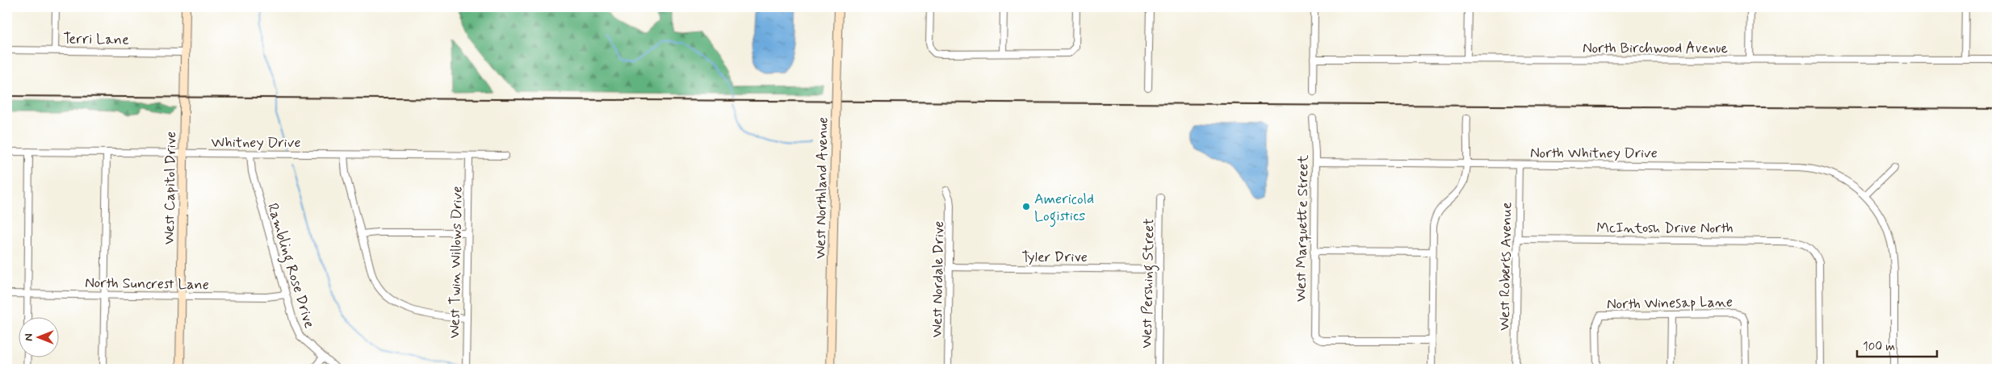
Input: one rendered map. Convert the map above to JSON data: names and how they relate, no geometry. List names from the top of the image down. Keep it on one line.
{"streets":{"street":["Terri Lane","North Birchwood Avenue","Whitney Drive","North Whitney Drive","West Capitol Drive","West Northland Avenue","McIntosh Drive North","West Marquette Street","Tyler Drive","West Twin Willows Drive","Rambling Rose Drive","West Roberts Avenue","West Nordale Drive","North Suncrest Lane","West Pershing Street","North Winesap Lane"]},"crossings":[["Terri Lane","West Capitol Drive"],["Whitney Drive","West Capitol Drive"],["Whitney Drive","West Twin Willows Drive"],["Whitney Drive","Rambling Rose Drive"],["North Whitney Drive","West Marquette Street"],["North Whitney Drive","West Roberts Avenue"],["West Capitol Drive","North Suncrest Lane"],["McIntosh Drive North","West Roberts Avenue"],["Tyler Drive","West Nordale Drive"],["Tyler Drive","West Pershing Street"],["Rambling Rose Drive","North Suncrest Lane"]],"places":["Americold Logistics"],"scale_bar":"100 m","north":"left"}
